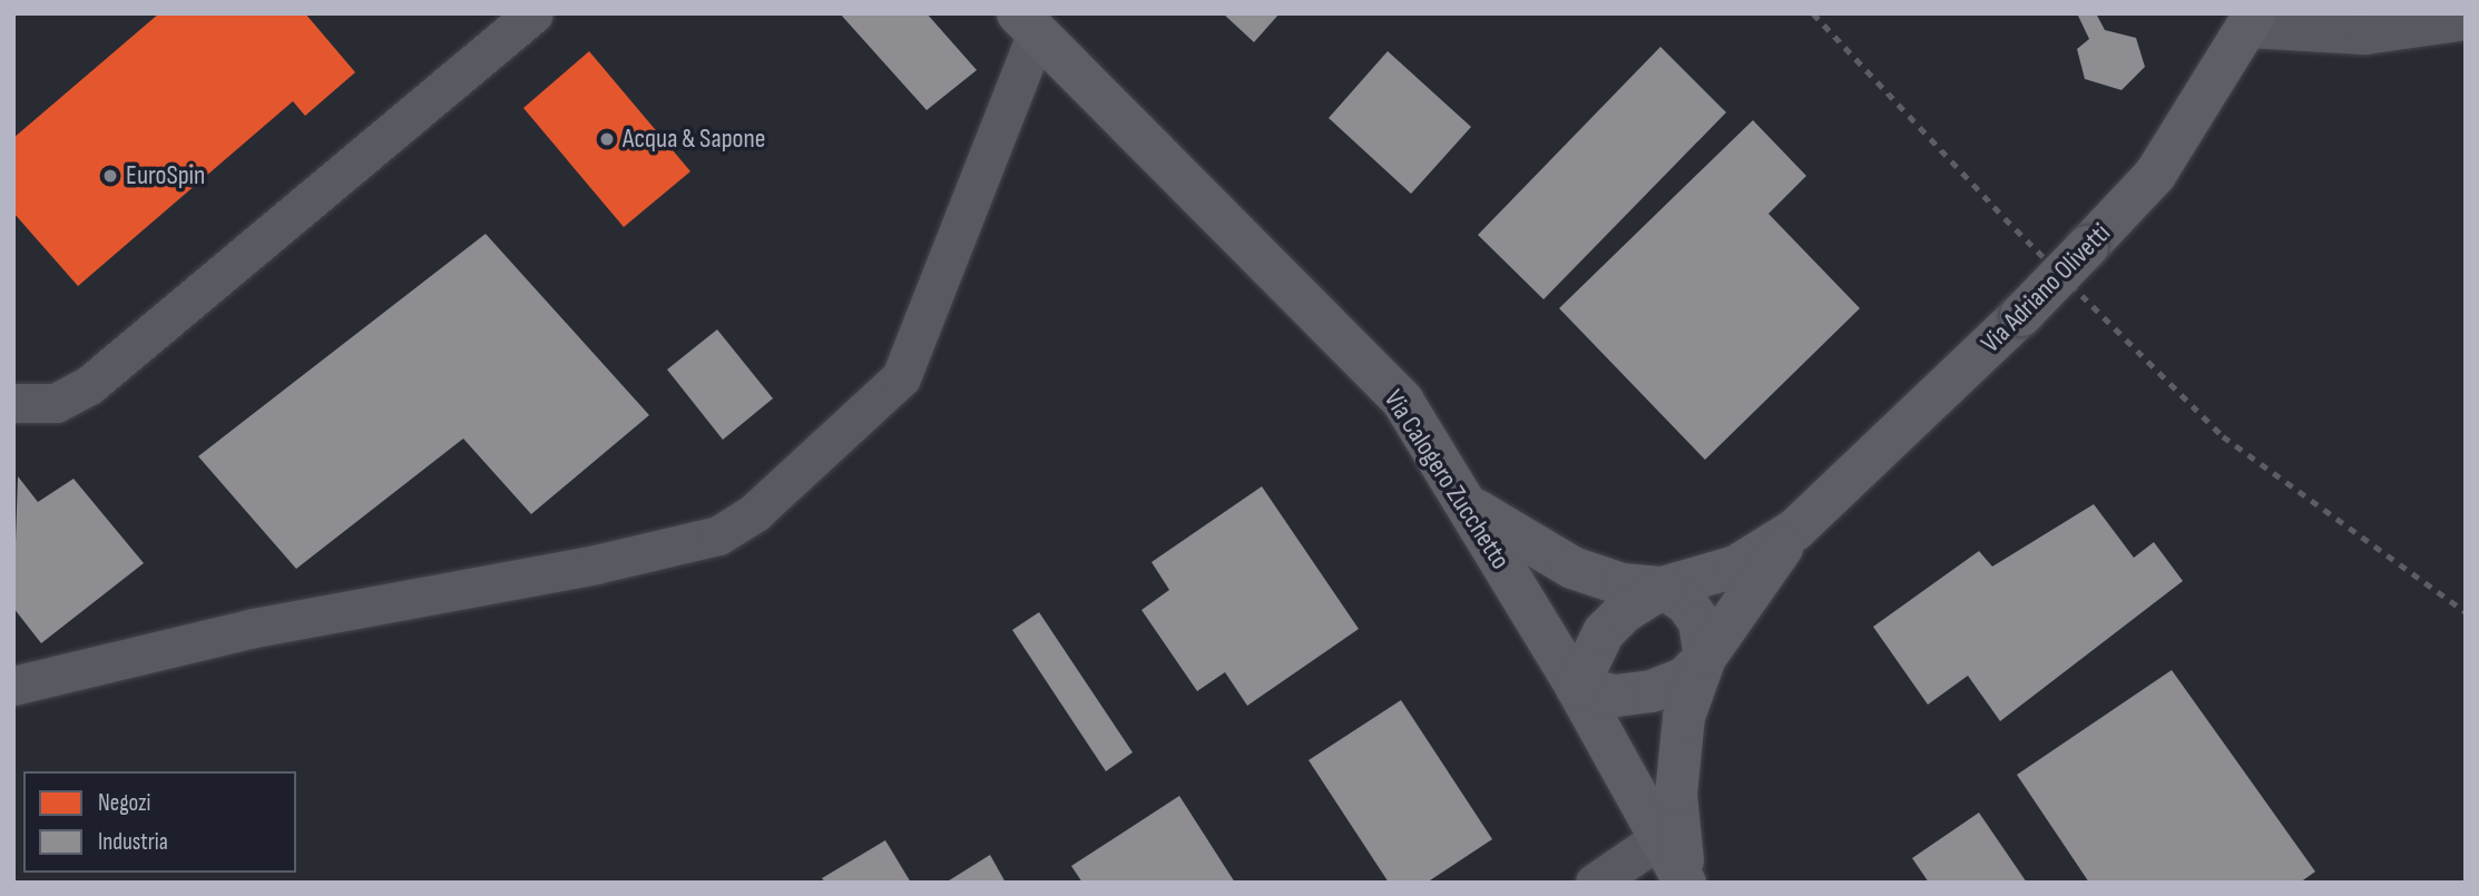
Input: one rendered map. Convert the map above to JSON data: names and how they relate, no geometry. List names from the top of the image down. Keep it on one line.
{"streets":{"main road":["Via Adriano Olivetti","Via Calogero Zucchetto"]},"crossings":[["Via Adriano Olivetti","Via Calogero Zucchetto"]],"places":["Acqua & Sapone","EuroSpin"],"legend":["Negozi","Industria"]}
